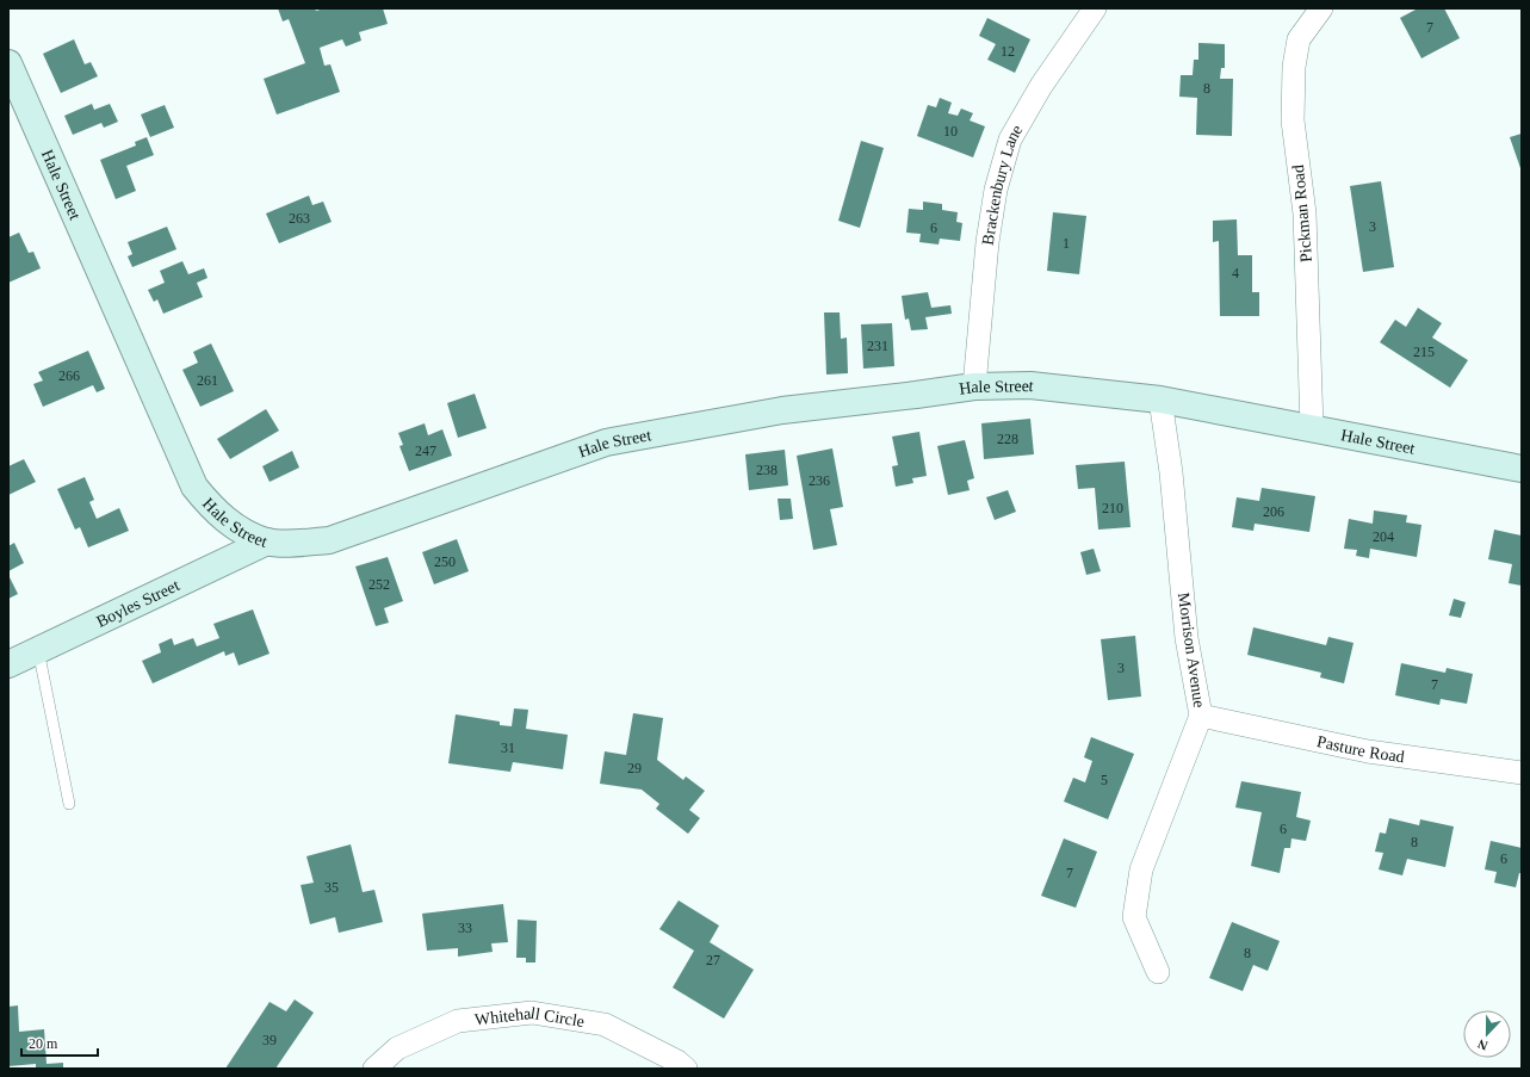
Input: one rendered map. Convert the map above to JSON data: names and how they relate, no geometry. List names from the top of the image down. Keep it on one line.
{"streets":{"main road":["Hale Street","Boyles Street"],"street":["Brackenbury Lane","Pickman Road","Morrison Avenue","Pasture Road","Whitehall Circle"]},"crossings":[["Hale Street","Brackenbury Lane"],["Hale Street","Pickman Road"],["Hale Street","Boyles Street"],["Hale Street","Morrison Avenue"],["Morrison Avenue","Pasture Road"]],"house_numbers":["7","12","8","10","263","3","6","1","4","231","215","266","261","228","247","238","236","210","206","204","250","252","3","7","31","29","5","6","8","6","7","35","33","8","27","39"],"scale_bar":"20 m","north":"bottom"}
